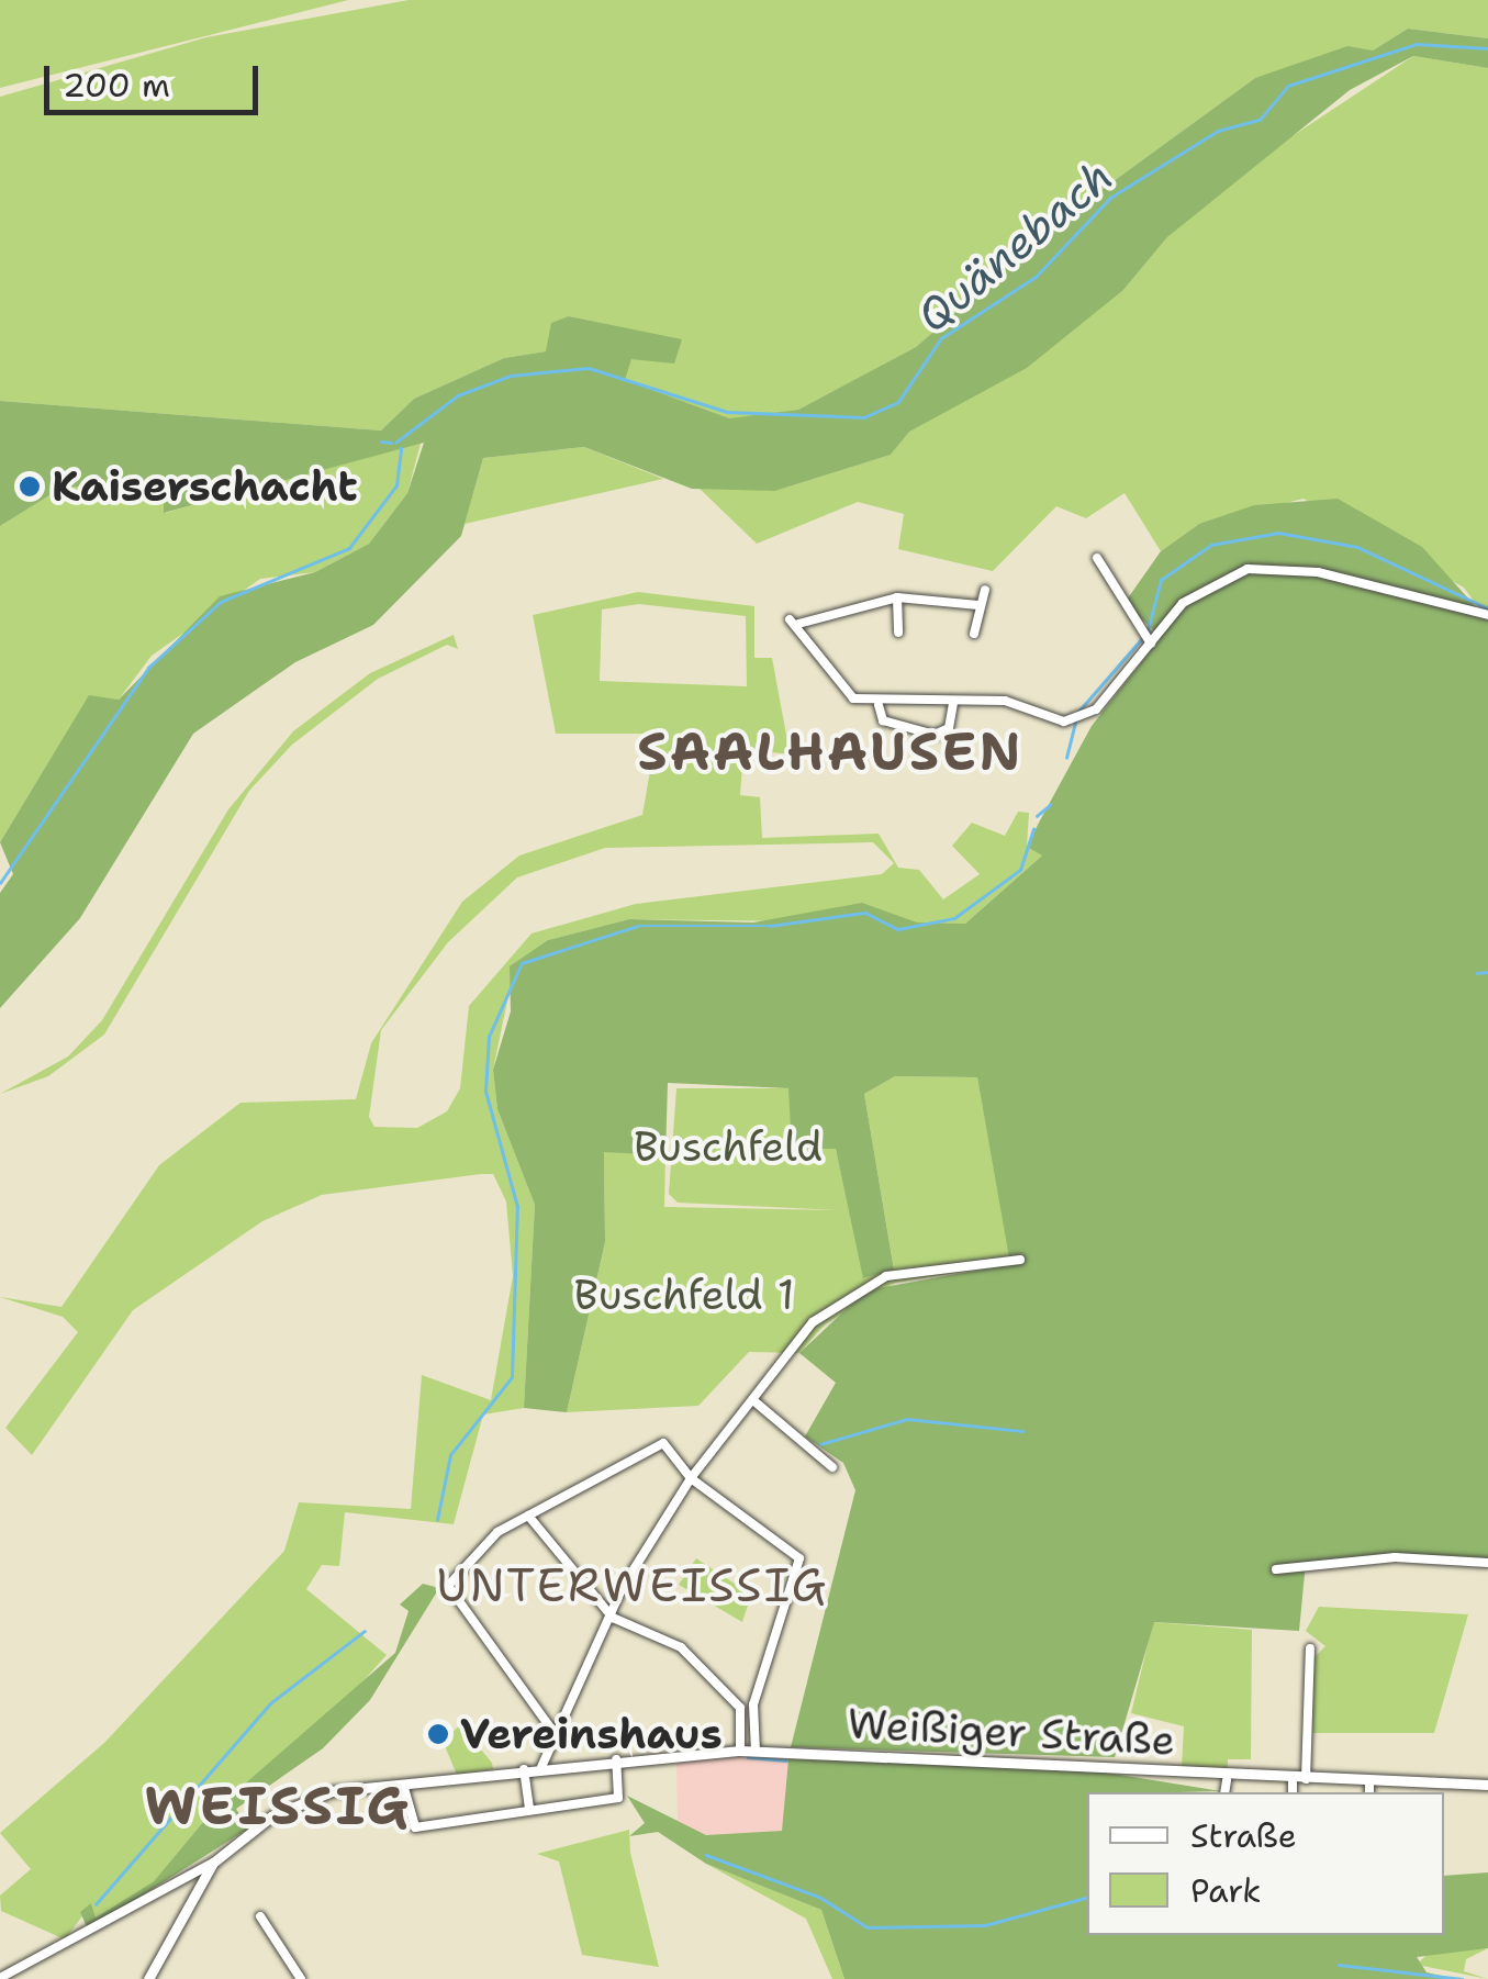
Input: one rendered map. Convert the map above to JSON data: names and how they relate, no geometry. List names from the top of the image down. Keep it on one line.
{"streets":{"street":["Weißiger Straße"]},"districts":["SAALHAUSEN","UNTERWEISSIG","WEISSIG"],"water":["Quänebach"],"parks":["Buschfeld","Buschfeld 1"],"places":["Kaiserschacht","Vereinshaus"],"legend":["Straße","Park"],"scale_bar":"200 m"}
